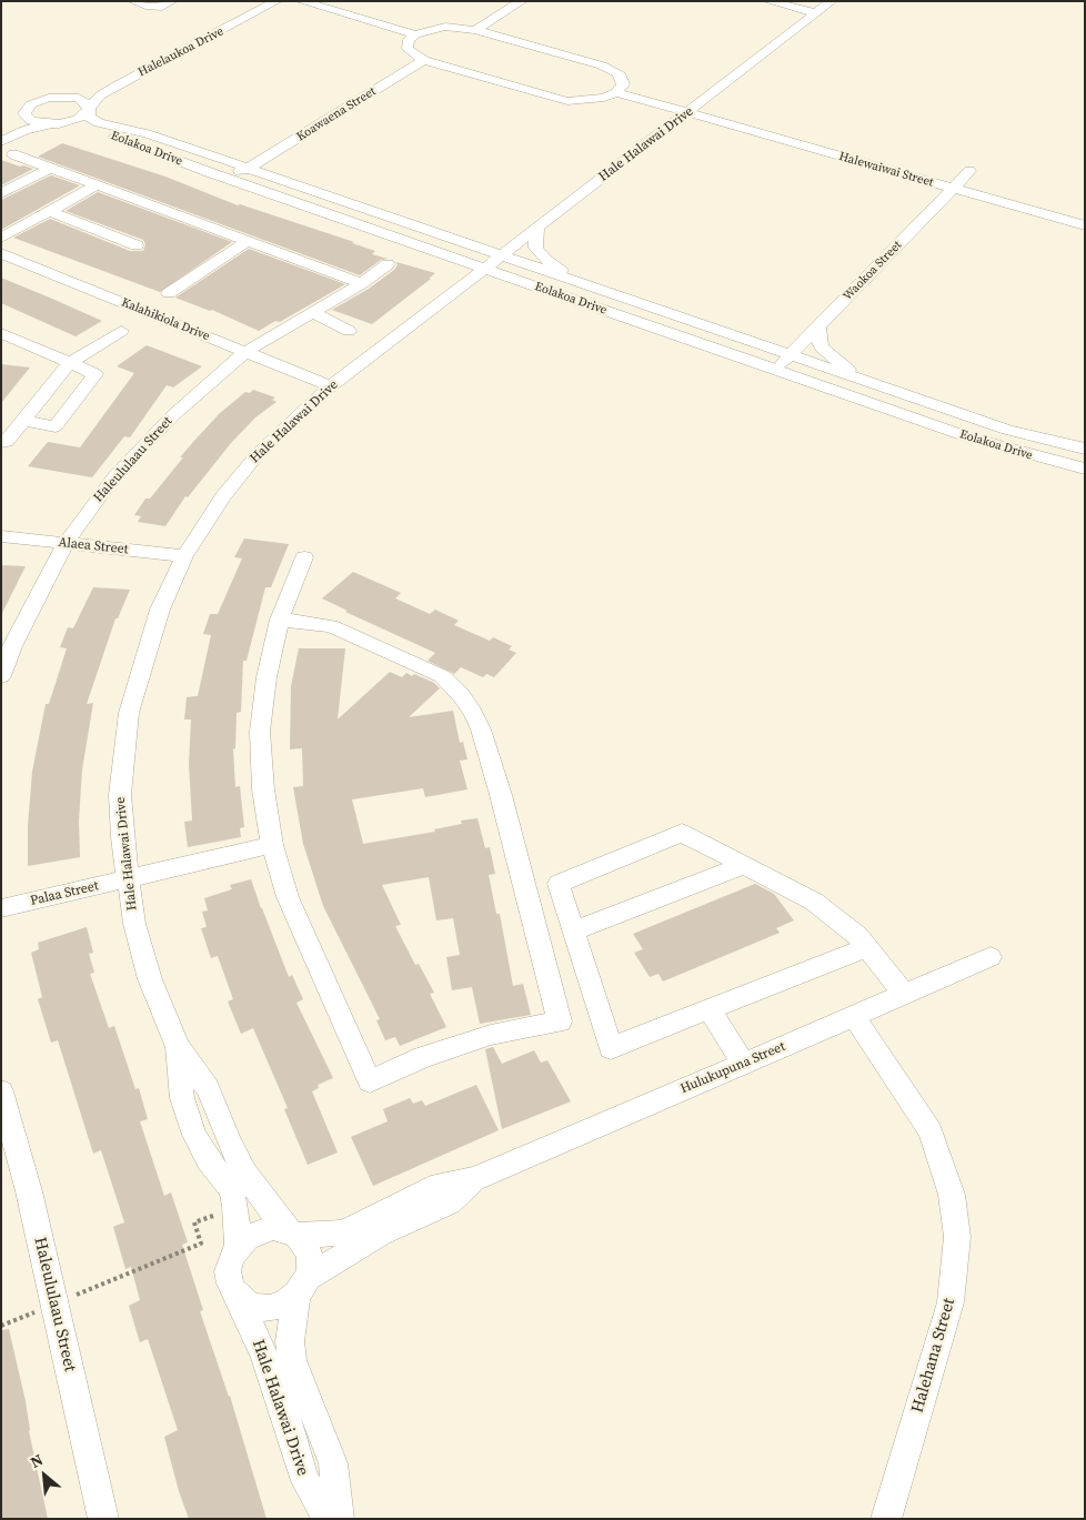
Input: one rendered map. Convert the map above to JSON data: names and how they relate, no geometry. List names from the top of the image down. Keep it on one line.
{"streets":{"street":["Halelaukoa Drive","Koawaena Street","Hale Halawai Drive","Eolakoa Drive","Halewaiwai Street","Waokoa Street","Kalahikiola Drive","Haleululaau Street","Alaea Street","Palaa Street","Hulukupuna Street","Halehana Street"]},"crossings":[["Halelaukoa Drive","Eolakoa Drive"],["Koawaena Street","Eolakoa Drive"],["Hale Halawai Drive","Eolakoa Drive"],["Hale Halawai Drive","Halewaiwai Street"],["Hale Halawai Drive","Kalahikiola Drive"],["Hale Halawai Drive","Alaea Street"],["Hale Halawai Drive","Palaa Street"],["Hale Halawai Drive","Hulukupuna Street"],["Eolakoa Drive","Waokoa Street"],["Halewaiwai Street","Waokoa Street"],["Kalahikiola Drive","Haleululaau Street"],["Haleululaau Street","Alaea Street"],["Hulukupuna Street","Halehana Street"]],"north":"top left"}
